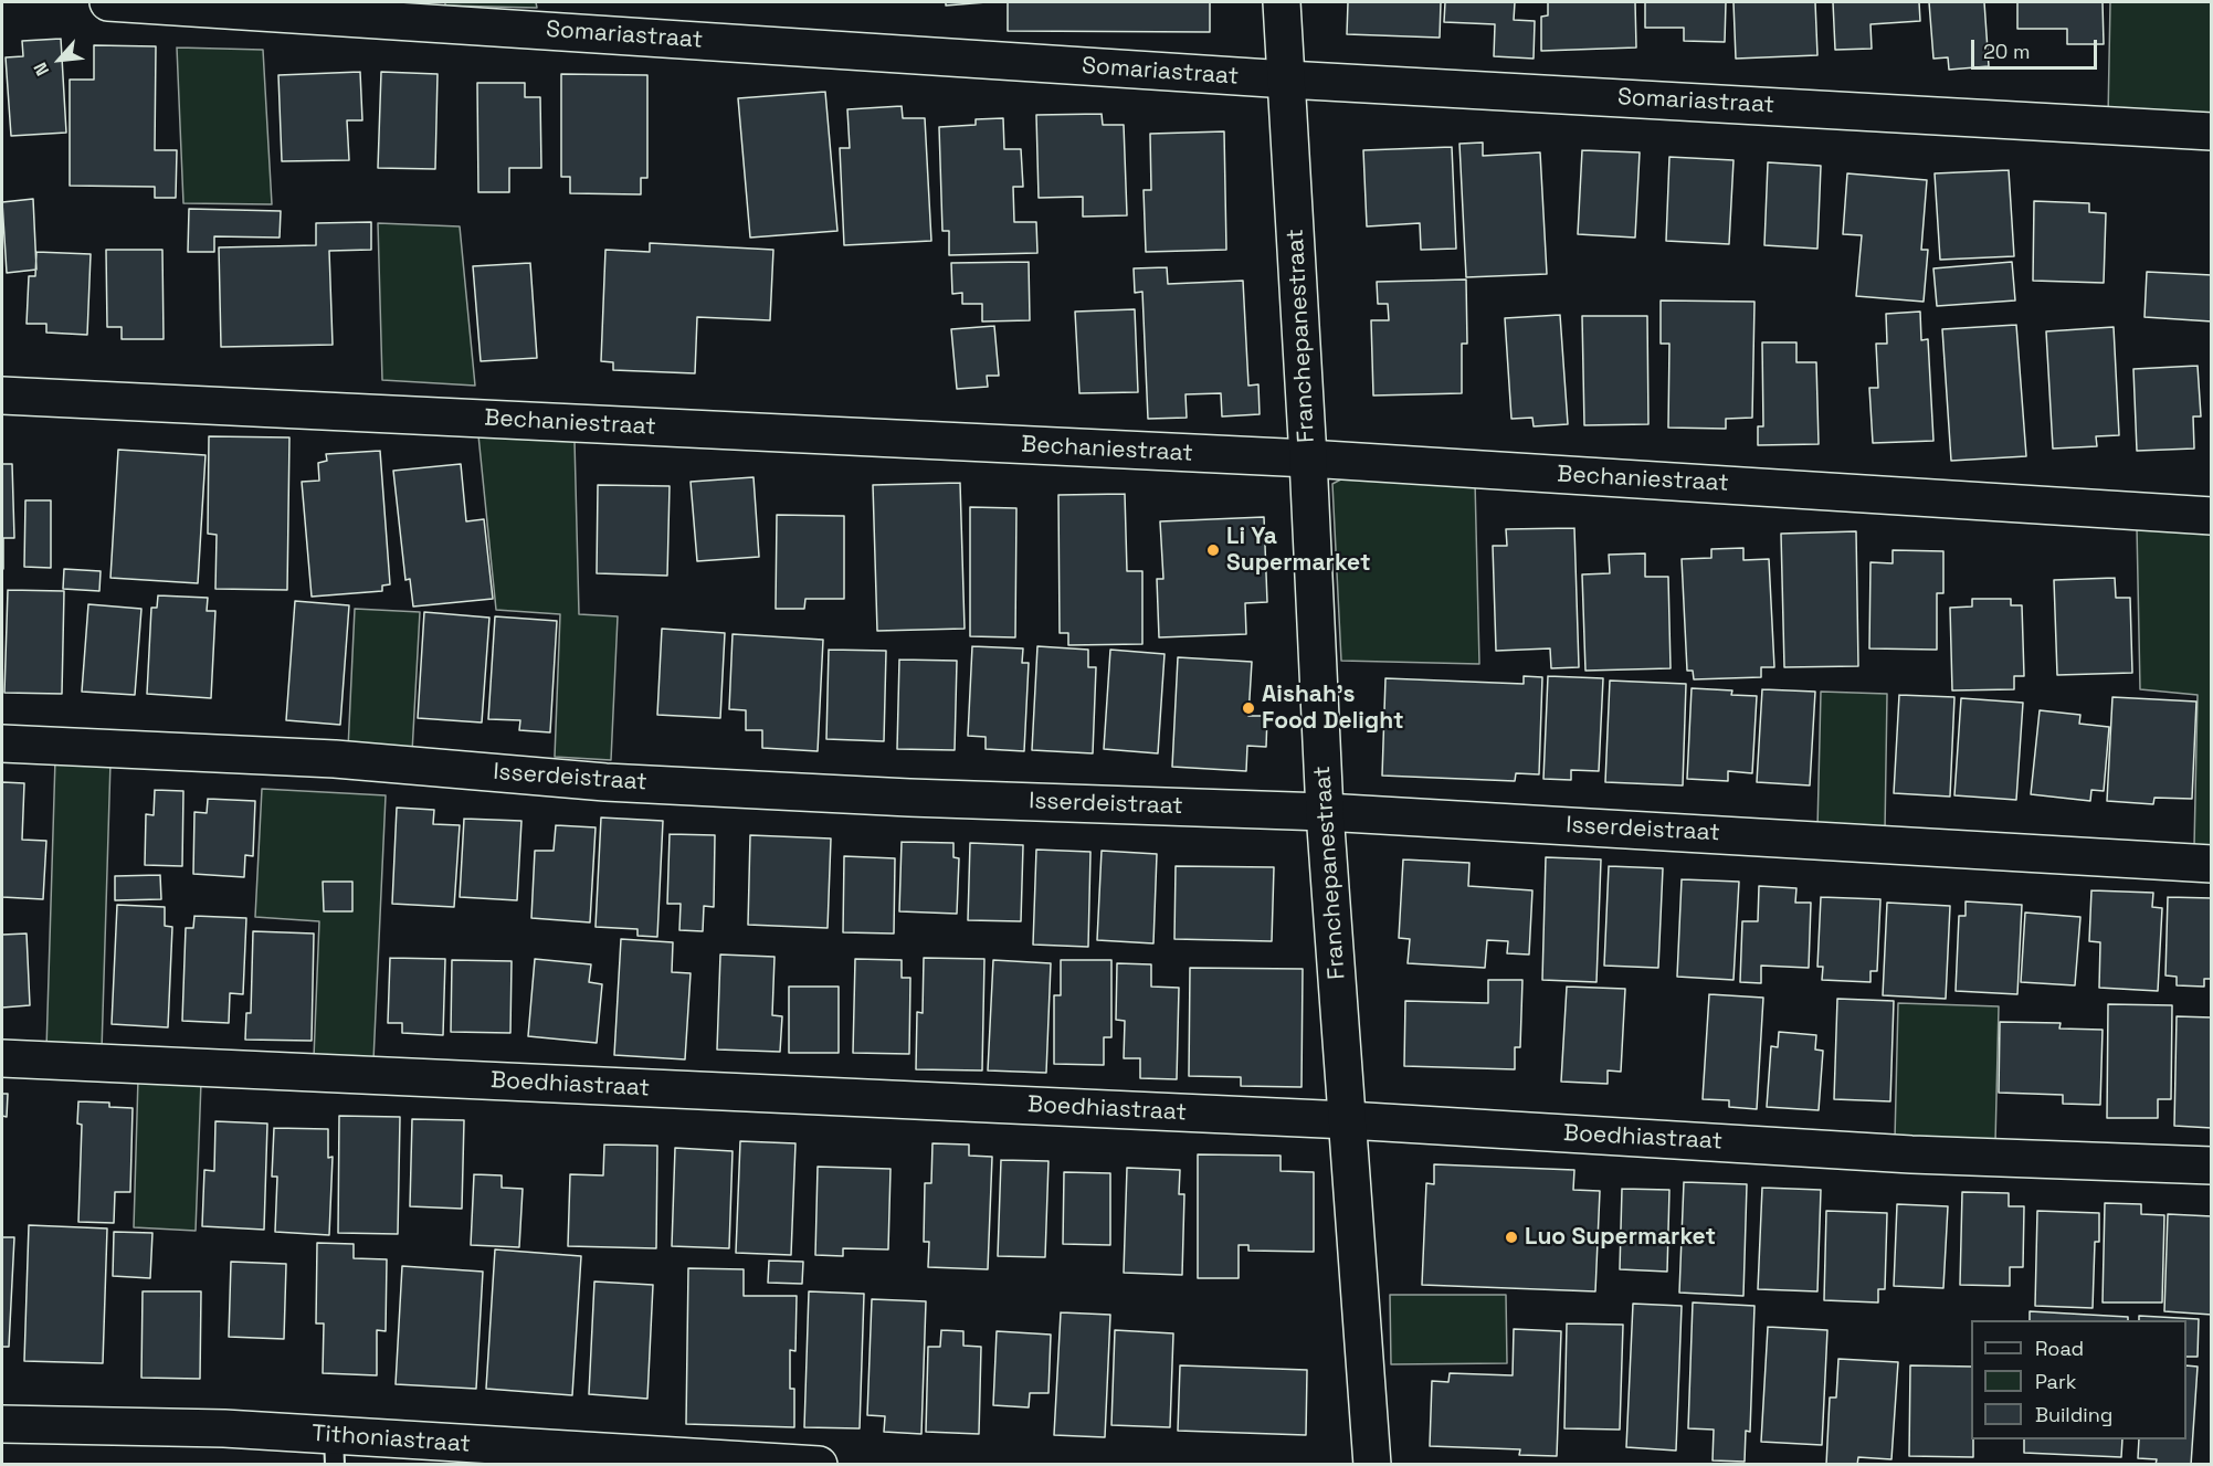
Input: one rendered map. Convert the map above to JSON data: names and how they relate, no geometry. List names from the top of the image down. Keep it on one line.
{"streets":{"street":["Somariastraat","Franchepanestraat","Bechaniestraat","Isserdeistraat","Boedhiastraat","Tithoniastraat"]},"crossings":[["Somariastraat","Franchepanestraat"],["Franchepanestraat","Bechaniestraat"],["Franchepanestraat","Isserdeistraat"],["Franchepanestraat","Boedhiastraat"]],"places":["Li Ya Supermarket","Aishah’s Food Delight","Luo Supermarket"],"legend":["Road","Park","Building"],"scale_bar":"20 m","north":"bottom left"}
